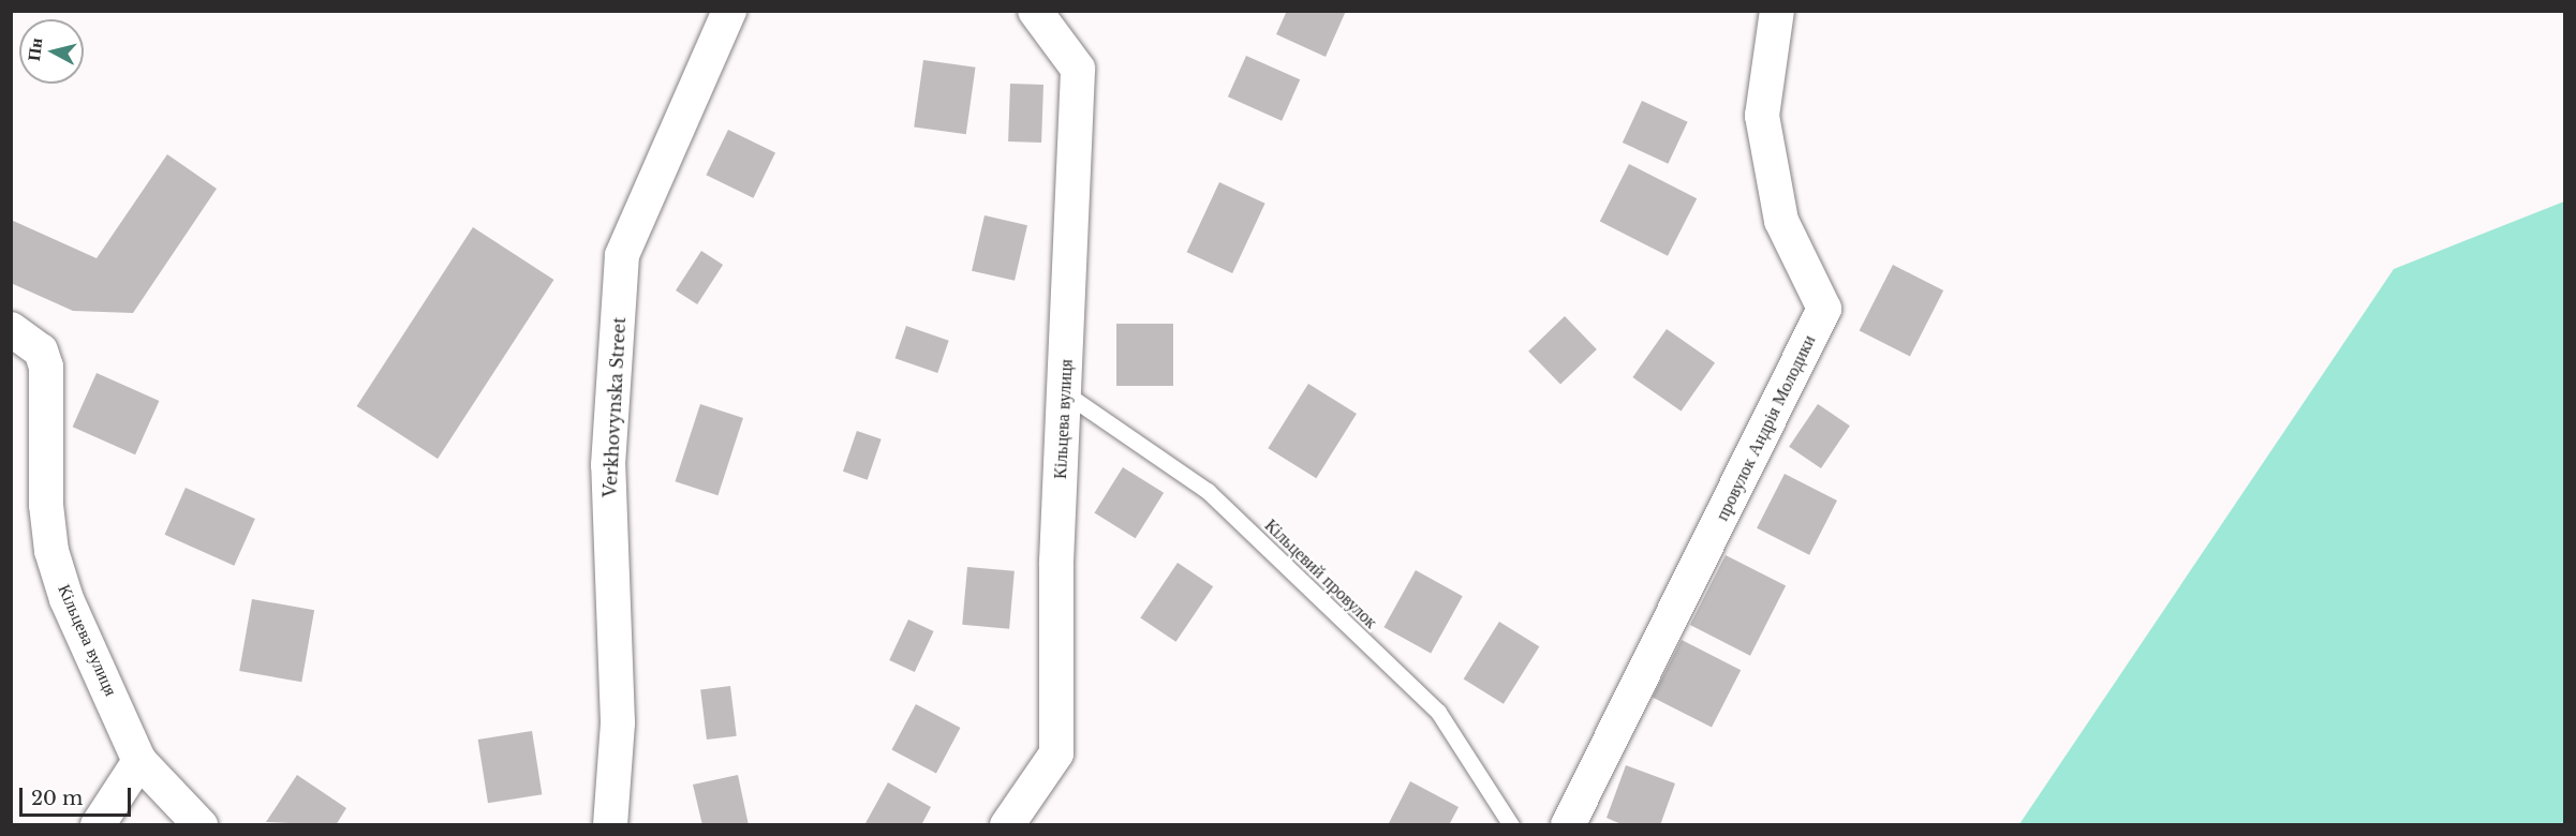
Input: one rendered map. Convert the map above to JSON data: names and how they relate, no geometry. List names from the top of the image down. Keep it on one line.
{"streets":{"street":["Verkhovynska Street","Кільцева вулиця","провулок Андрія Молодики"],"lane":["Кільцевий провулок"]},"crossings":[["Кільцева вулиця","Кільцевий провулок"]],"scale_bar":"20 m","north":"left"}
